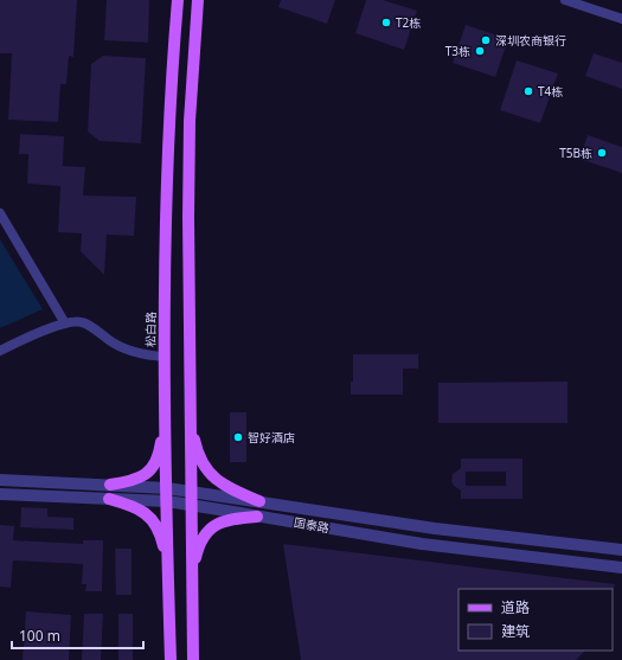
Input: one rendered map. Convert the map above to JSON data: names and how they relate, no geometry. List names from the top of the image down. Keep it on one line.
{"streets":{"main road":["松白路"],"street":["国泰路"]},"crossings":[["松白路","国泰路"]],"places":["T2栋","深圳农商银行","T3栋","T4栋","T5B栋","智好酒店"],"legend":["道路","建筑"],"scale_bar":"100 m"}
